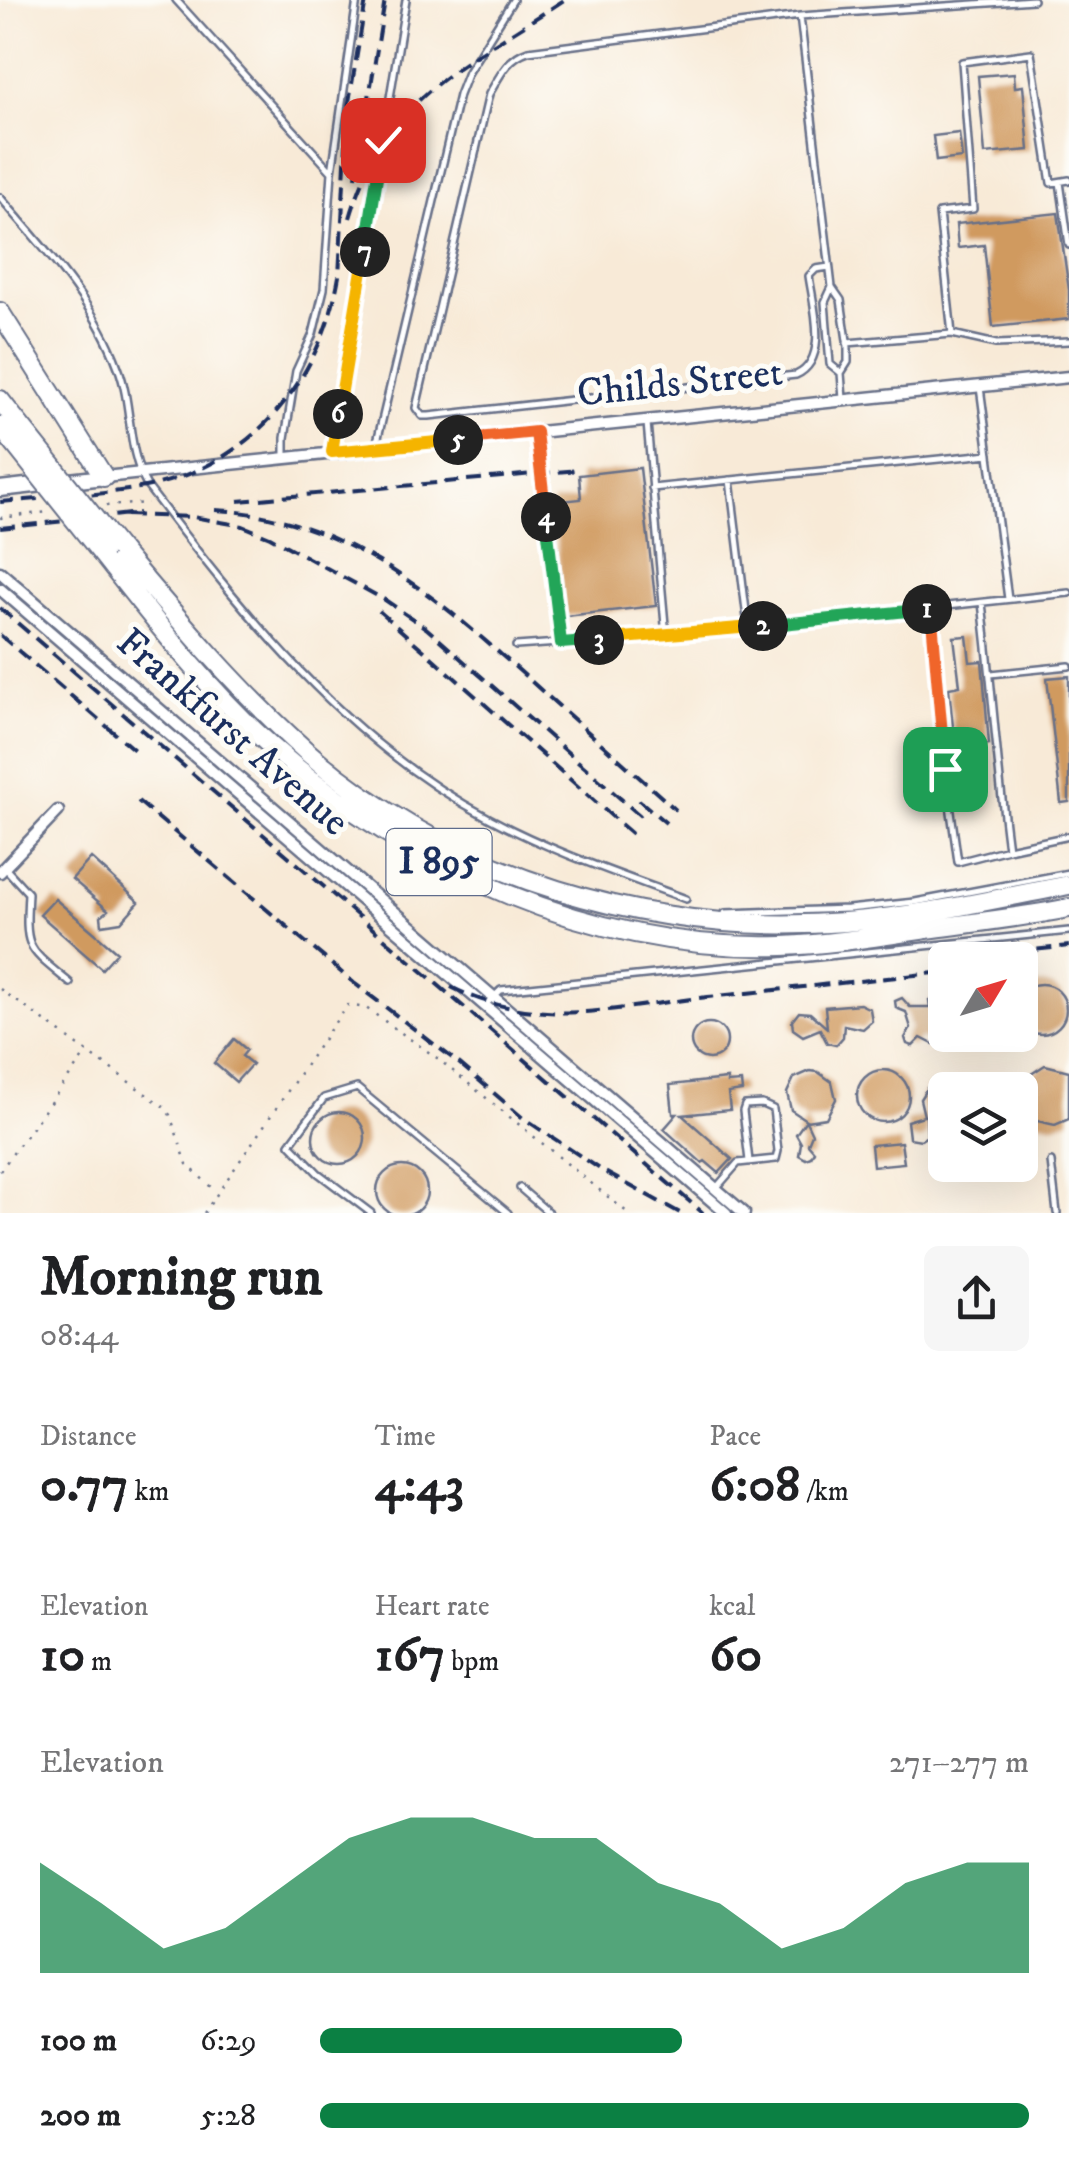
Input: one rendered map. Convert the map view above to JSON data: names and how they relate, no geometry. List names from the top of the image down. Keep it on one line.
{"streets":{"highway":["I 895"],"main road":["Childs Street"],"street":["Frankfurst Avenue"]},"north":"top right","page":{"pins":["7","6","5","4","1","2","3"],"heading":["Morning run","08:44"],"stats":[["Distance","0.77 km"],["Time","4:43"],["Pace","6:08 /km"],["Elevation","10 m"],["Heart rate","167 bpm"],["kcal","60"]],"chart":["Elevation","271–277 m"],"list":[{"name":"100 m","note":"6:29"},{"name":"200 m","note":"5:28"}]}}
